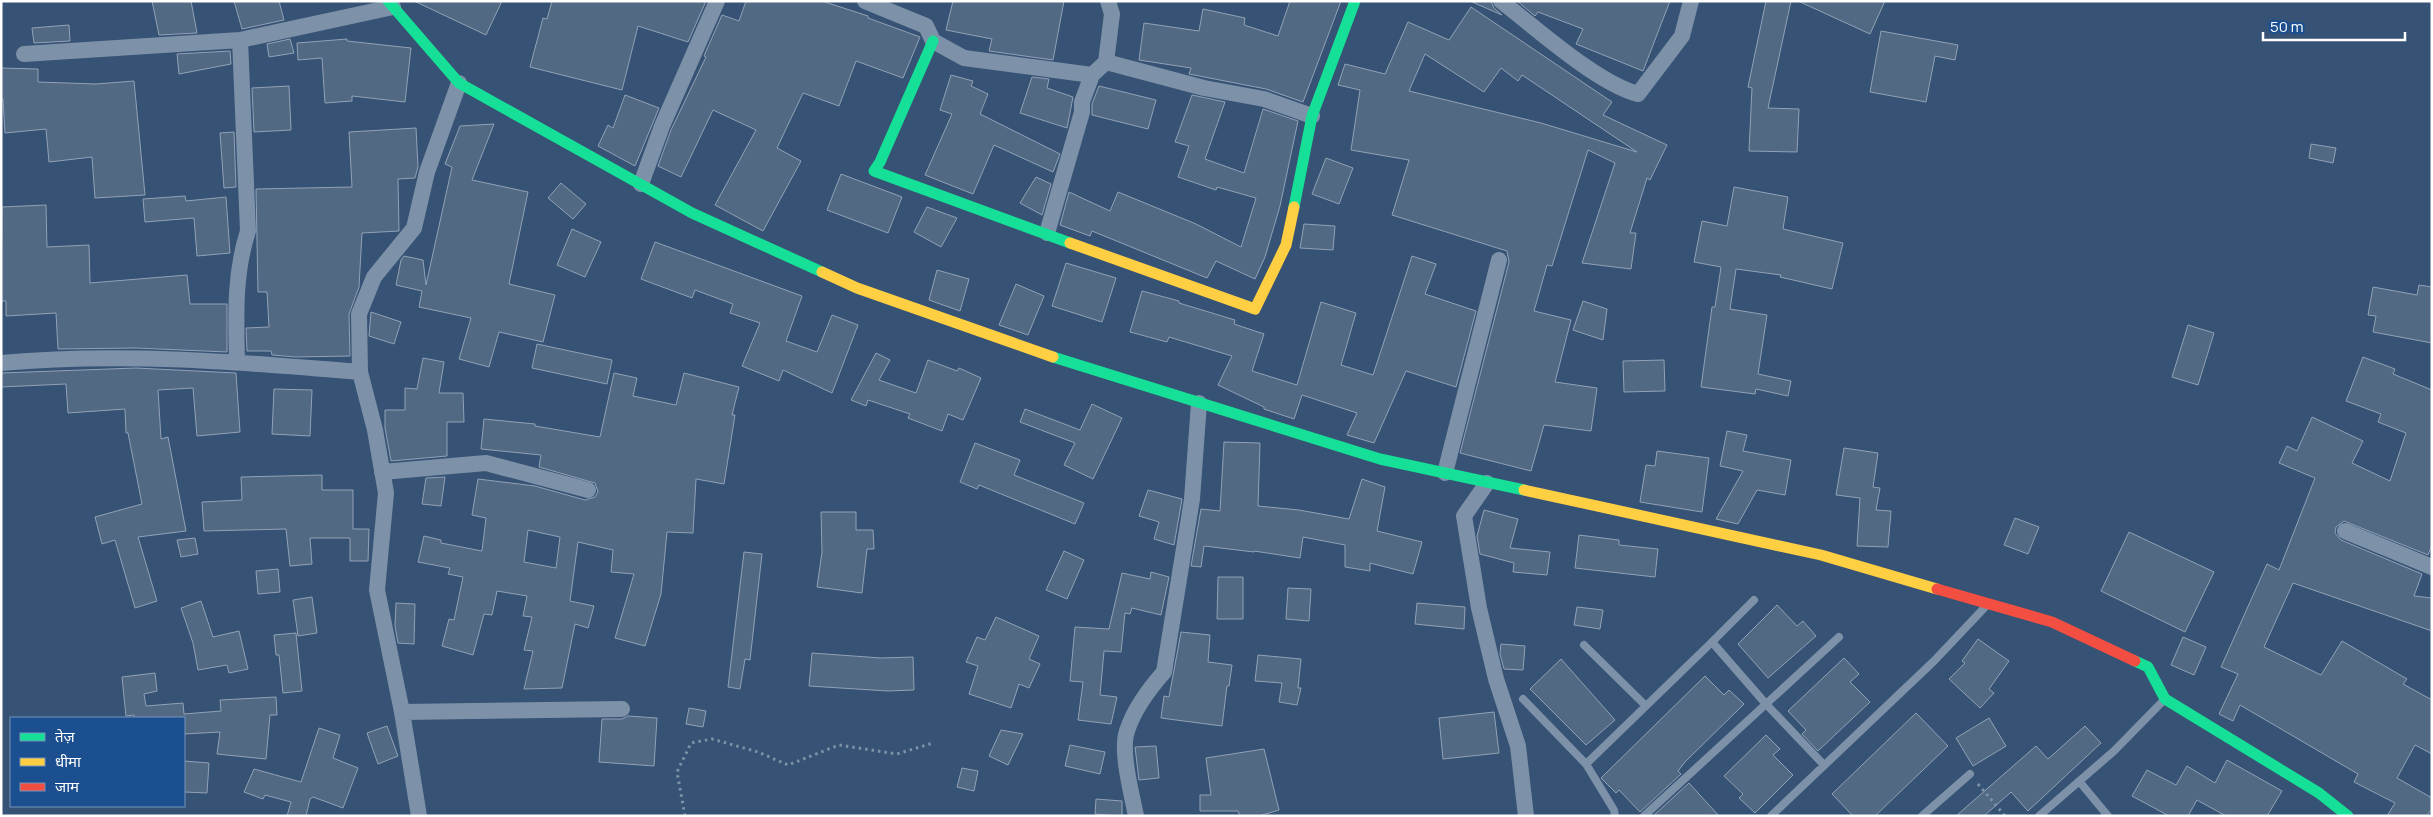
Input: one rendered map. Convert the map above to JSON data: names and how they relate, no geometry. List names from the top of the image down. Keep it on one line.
{"legend":["तेज़","धीमा","जाम"],"scale_bar":"50 m"}
